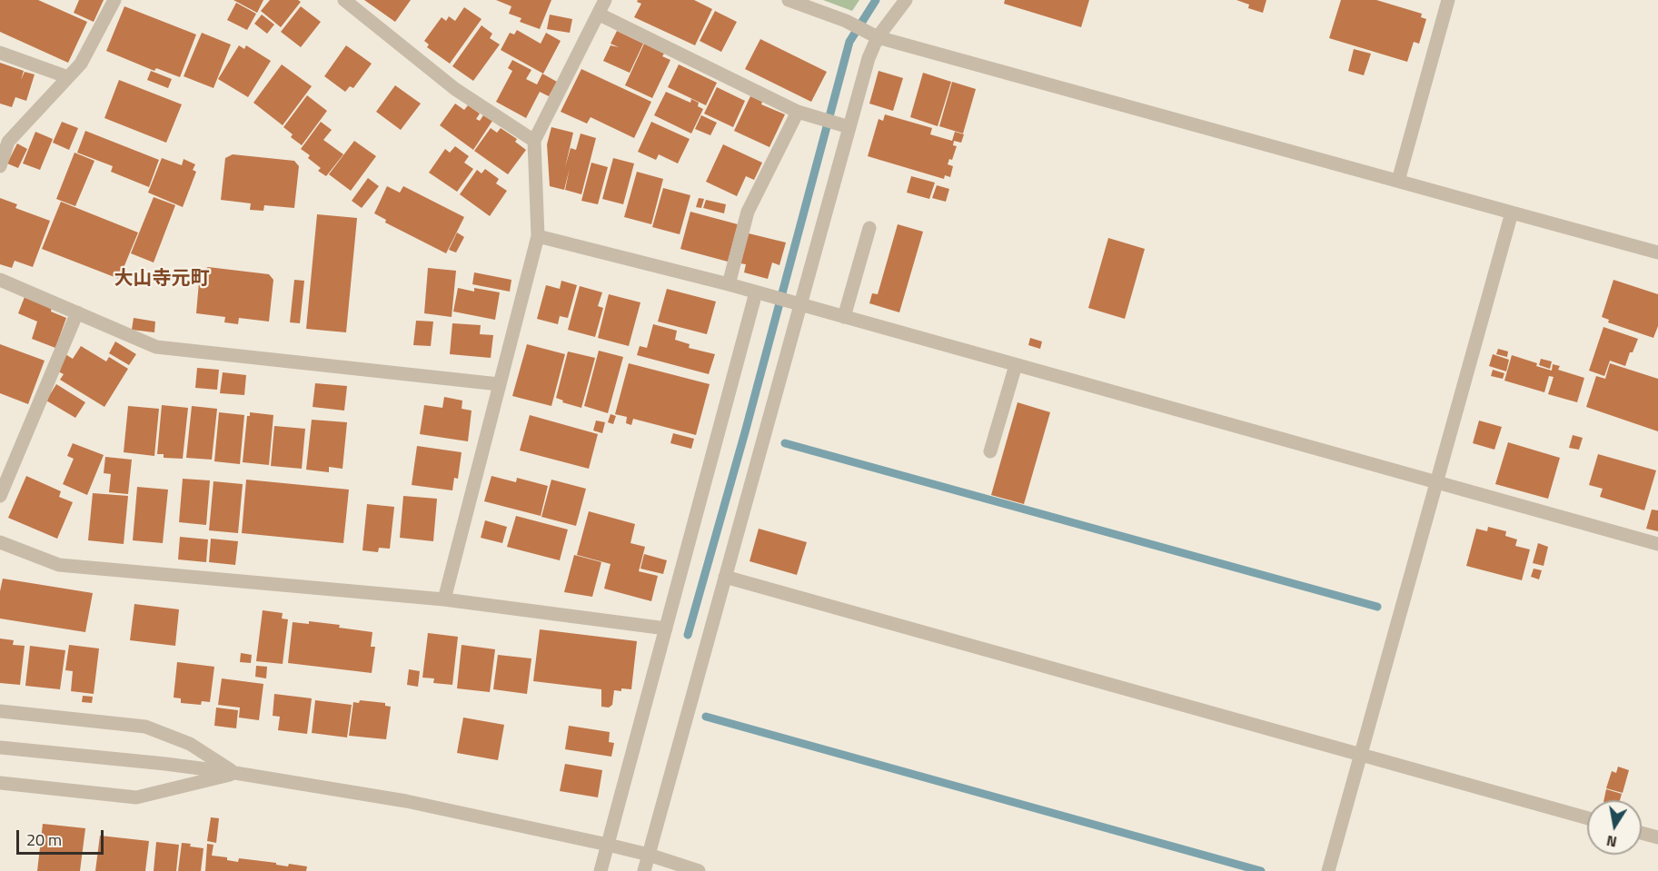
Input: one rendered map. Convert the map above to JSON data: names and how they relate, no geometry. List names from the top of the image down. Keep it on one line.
{"districts":["大山寺元町"],"scale_bar":"20 m","north":"bottom"}
